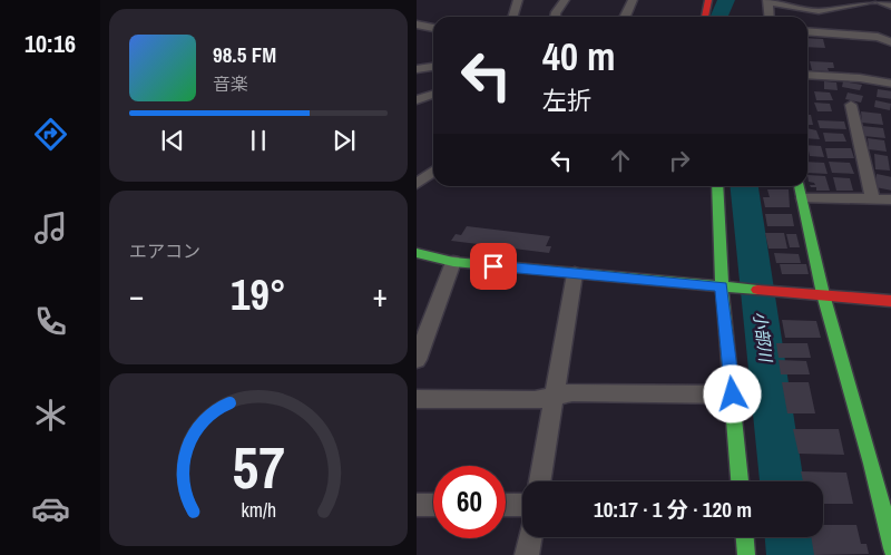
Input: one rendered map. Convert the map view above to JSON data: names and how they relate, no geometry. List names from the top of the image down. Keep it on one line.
{"water":["小部川"],"page":{"tabs":"10:16","turn":["40 m","左折"],"song":["98.5 FM","音楽"],"tile":"エアコン","heat":["−","19°","+"],"limit":"60","trip":"10:17 · 1 分 · 120 m","gauge":["57","km/h"]}}
